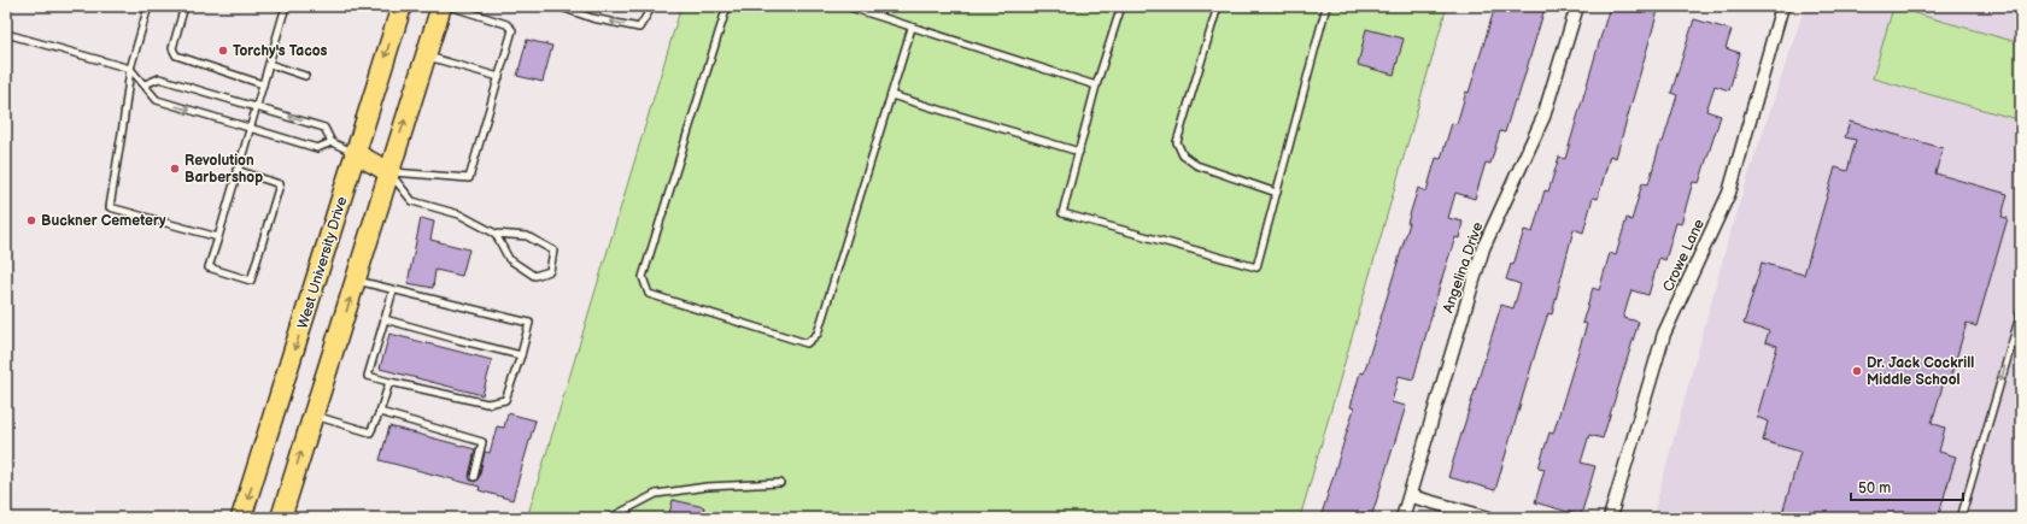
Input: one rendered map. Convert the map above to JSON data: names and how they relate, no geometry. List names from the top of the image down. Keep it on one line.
{"streets":{"highway":["West University Drive"],"street":["Crowe Lane","Angelina Drive"]},"places":["Torchy's Tacos","Revolution Barbershop","Buckner Cemetery","Dr. Jack Cockrill Middle School"],"scale_bar":"50 m"}
